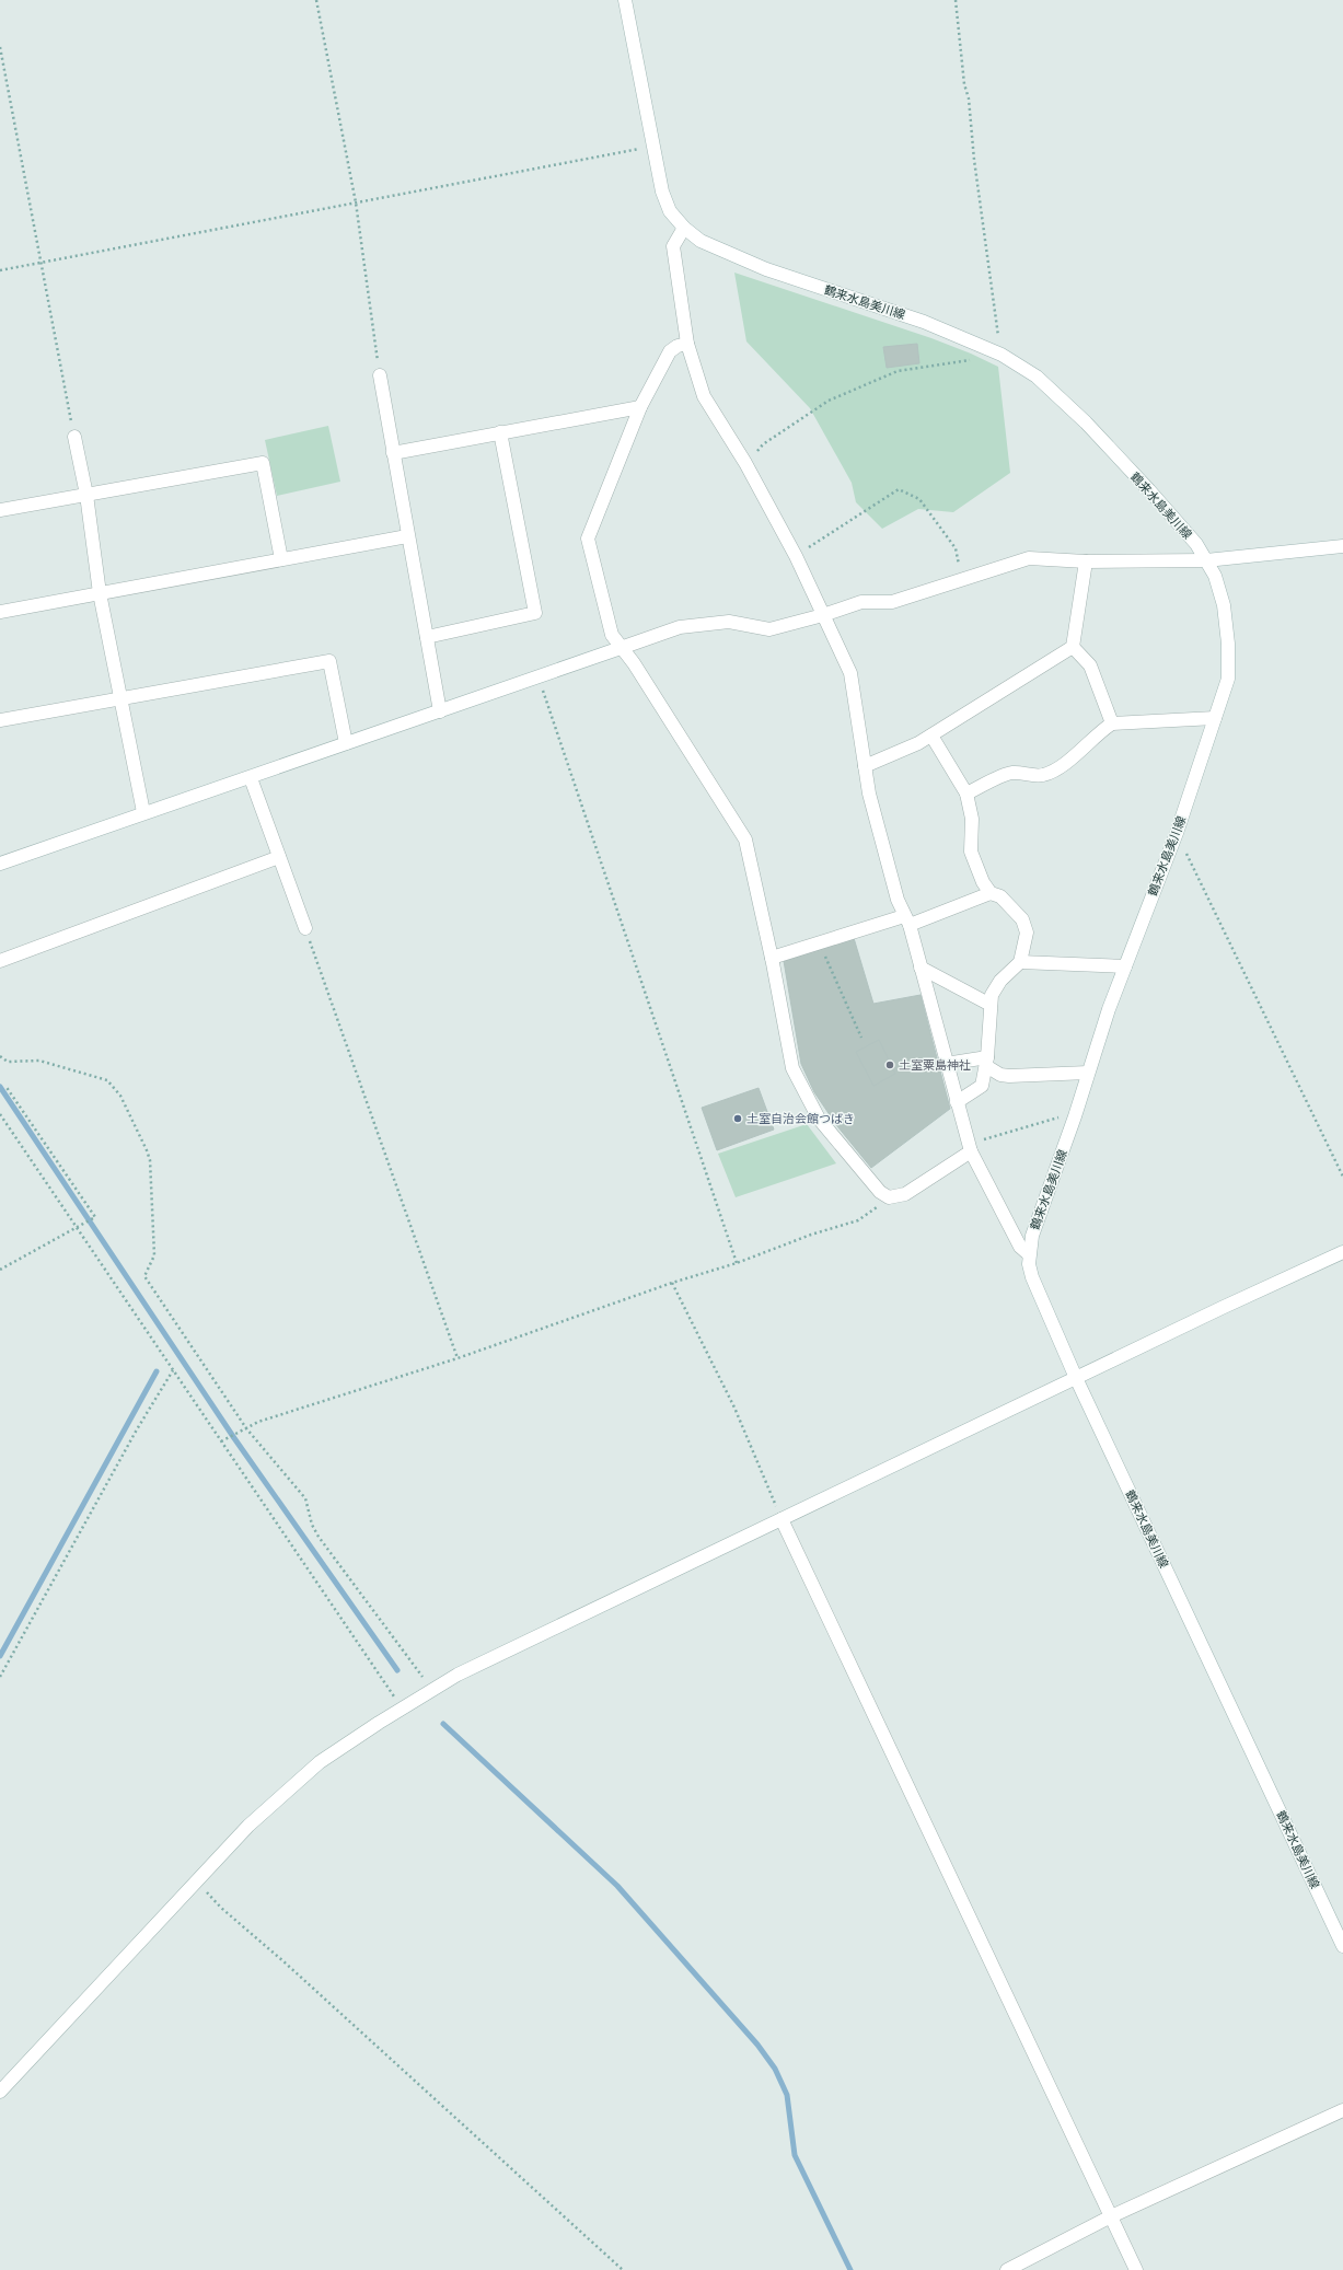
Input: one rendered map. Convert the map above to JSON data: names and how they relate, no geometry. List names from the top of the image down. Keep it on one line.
{"streets":{"street":["鶴来水島美川線"]},"places":["土室粟島神社","土室自治会館つばき"]}
